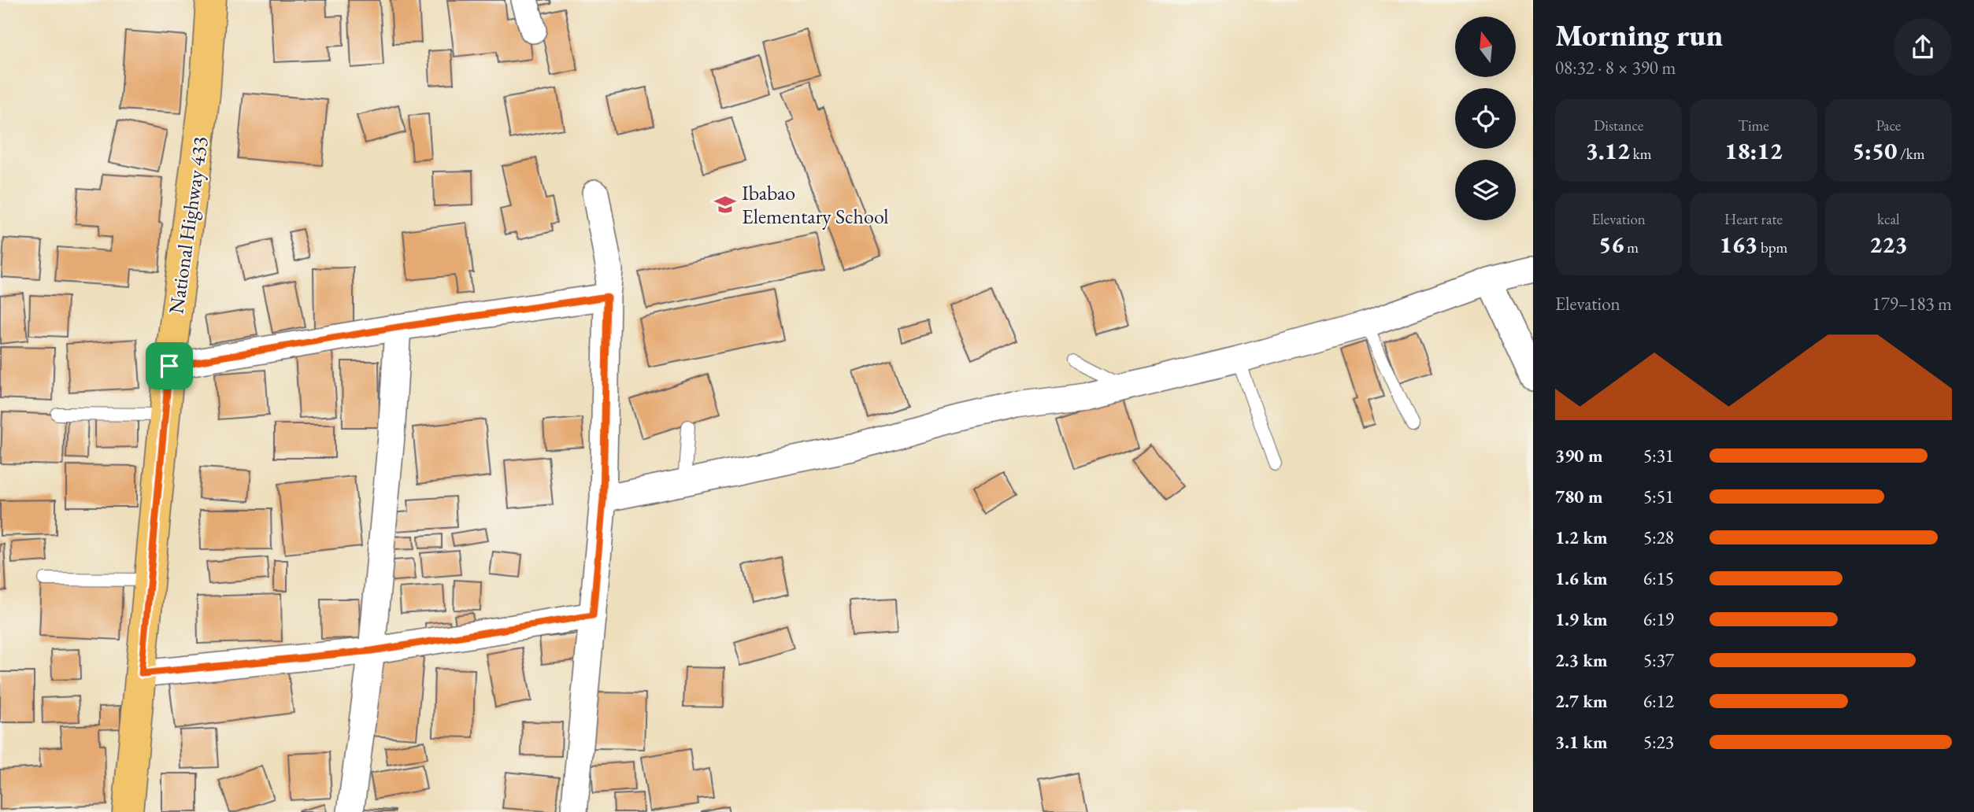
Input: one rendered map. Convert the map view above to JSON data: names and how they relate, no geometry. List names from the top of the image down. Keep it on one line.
{"streets":{"main road":["National Highway 433"]},"places":{"school or university":["Ibabao Elementary School"]},"north":"top","page":{"heading":["Morning run","08:32 · 8 × 390 m"],"stats":[["Distance","3.12 km"],["Time","18:12"],["Pace","5:50 /km"],["Elevation","56 m"],["Heart rate","163 bpm"],["kcal","223"]],"chart":["Elevation","179–183 m"],"list":[{"name":"390 m","note":"5:31"},{"name":"780 m","note":"5:51"},{"name":"1.2 km","note":"5:28"},{"name":"1.6 km","note":"6:15"},{"name":"1.9 km","note":"6:19"},{"name":"2.3 km","note":"5:37"},{"name":"2.7 km","note":"6:12"},{"name":"3.1 km","note":"5:23"}]}}
